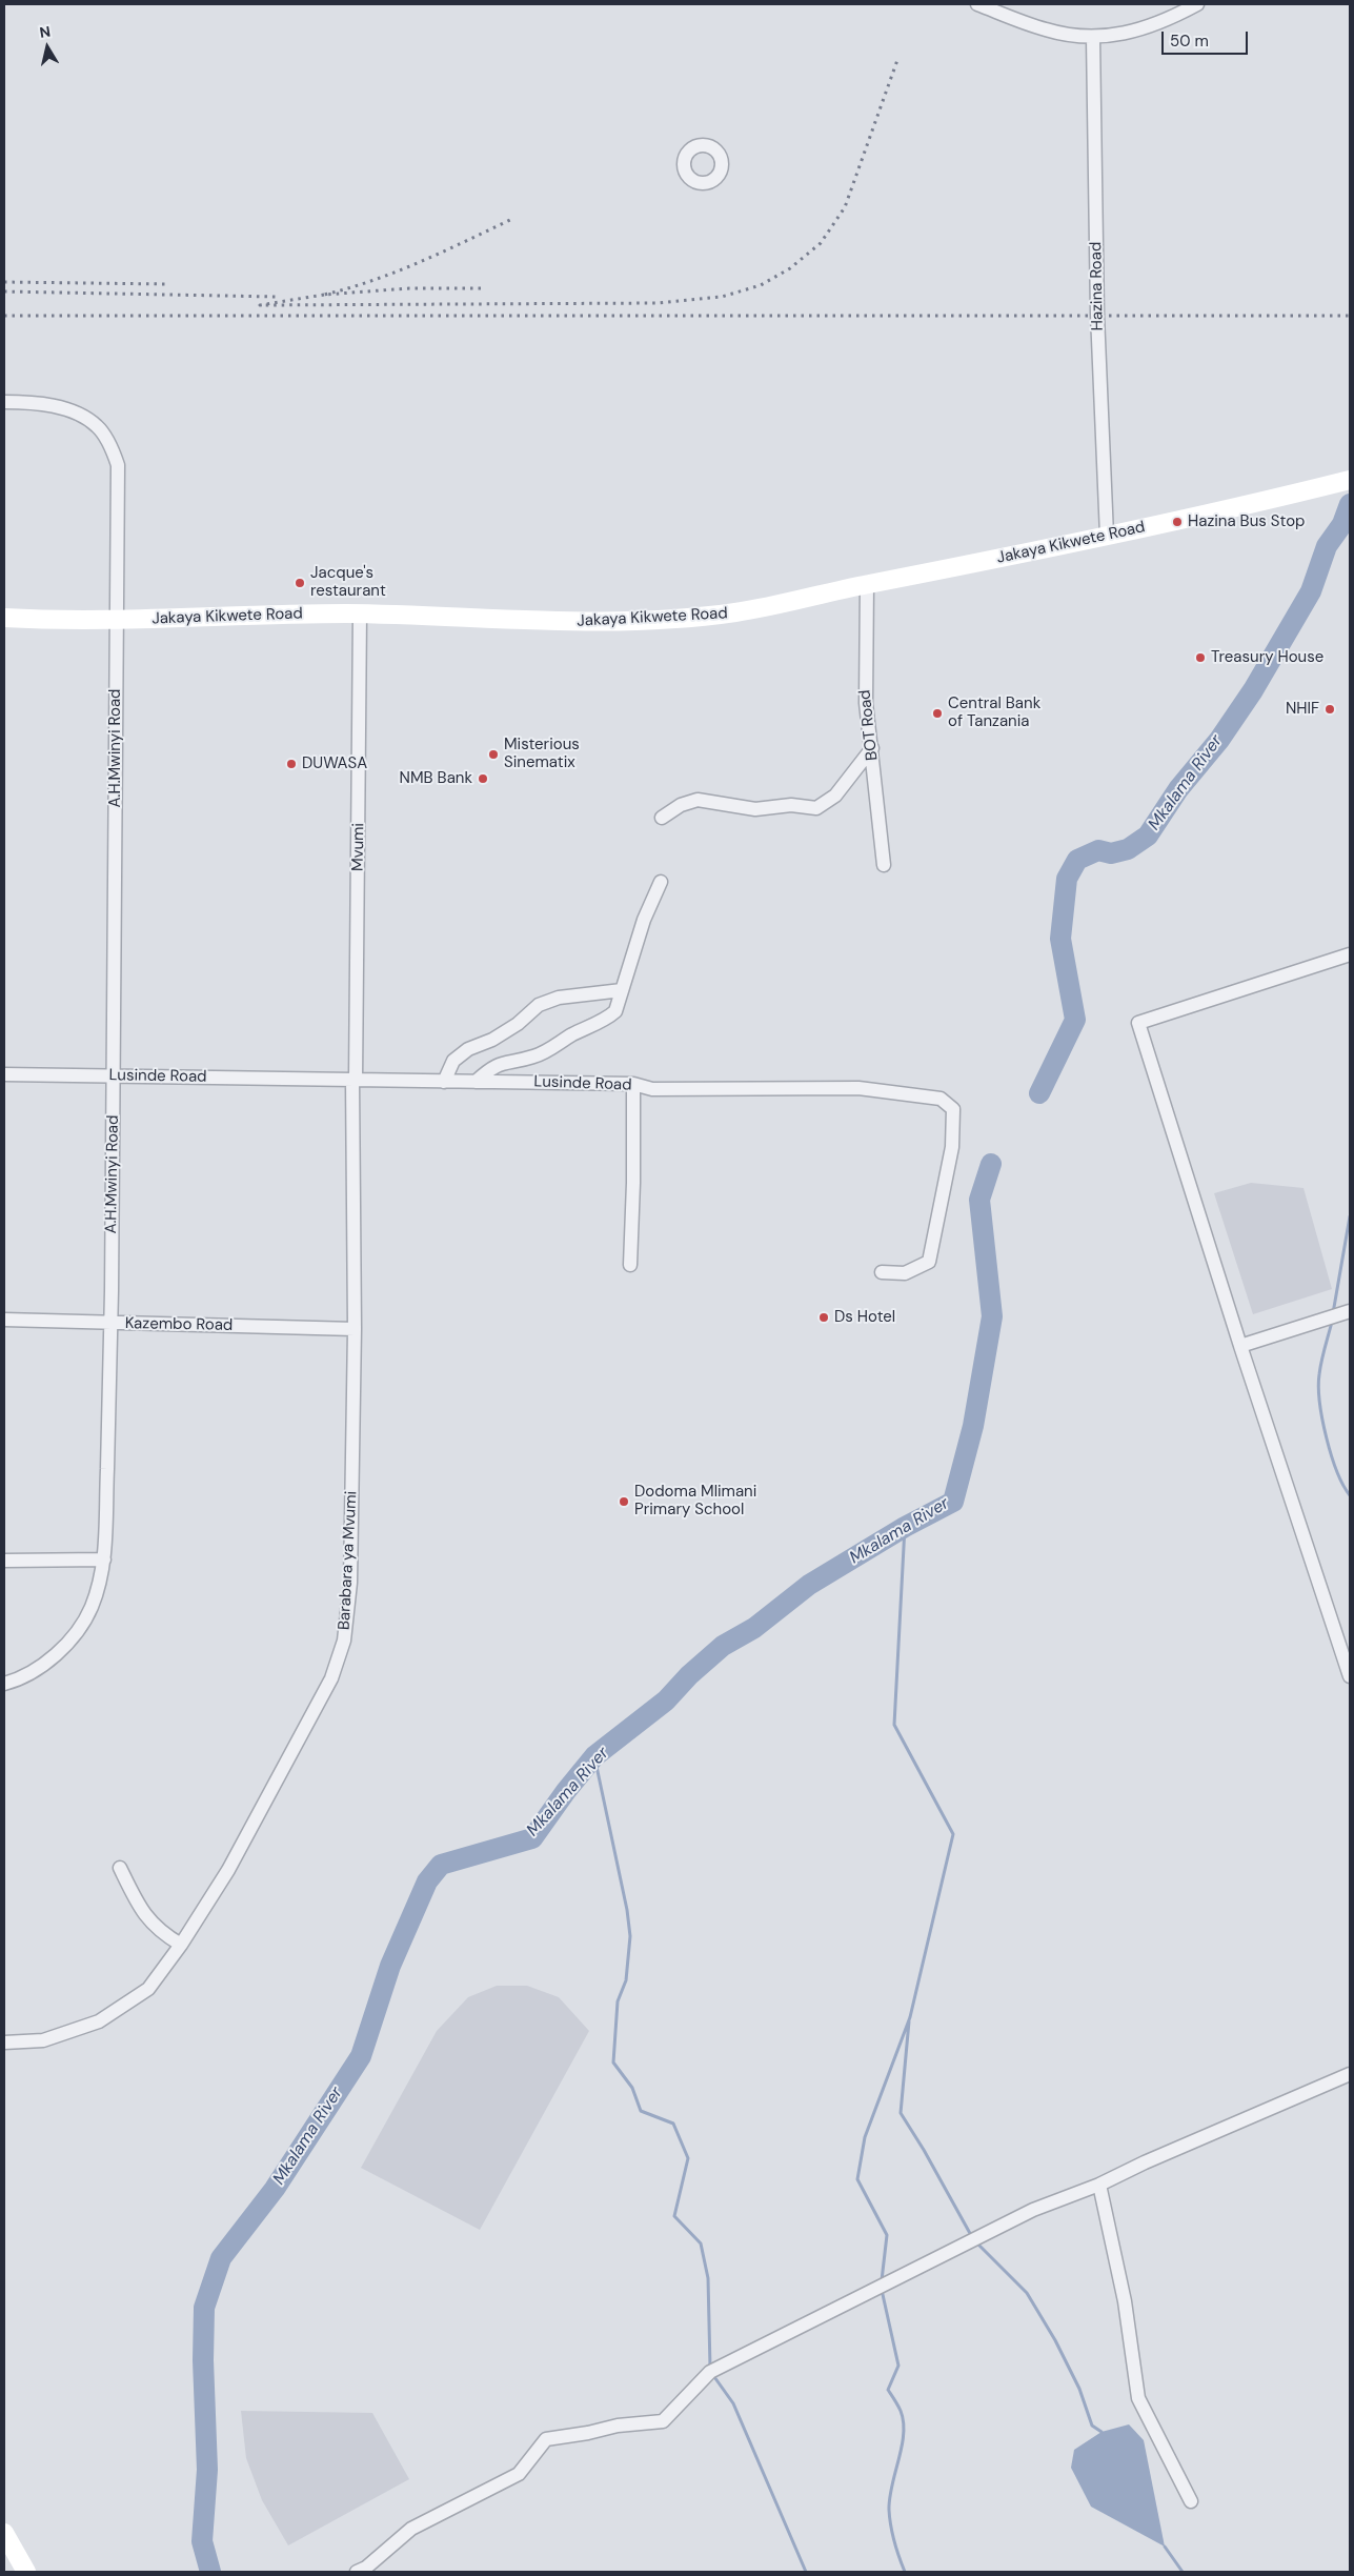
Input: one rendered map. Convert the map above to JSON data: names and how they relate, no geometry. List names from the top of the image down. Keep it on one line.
{"streets":{"main road":["Jakaya Kikwete Road"],"street":["Hazina Road","BOT Road","A.H.Mwinyi Road","Mvumi","Lusinde Road","Kazembo Road","Barabara ya Mvumi"]},"crossings":[["Hazina Road","Jakaya Kikwete Road"],["Jakaya Kikwete Road","BOT Road"],["Jakaya Kikwete Road","A.H.Mwinyi Road"],["Jakaya Kikwete Road","Mvumi"],["A.H.Mwinyi Road","Lusinde Road"],["A.H.Mwinyi Road","Kazembo Road"],["Mvumi","Lusinde Road"],["Mvumi","Barabara ya Mvumi"],["Lusinde Road","Barabara ya Mvumi"],["Kazembo Road","Barabara ya Mvumi"]],"water":["Mkalama River"],"places":["Hazina Bus Stop","Jacque's restaurant","Treasury House","NHIF","Central Bank of Tanzania","Misterious Sinematix","DUWASA","NMB Bank","Ds Hotel","Dodoma Mlimani Primary School"],"scale_bar":"50 m","north":"top"}
